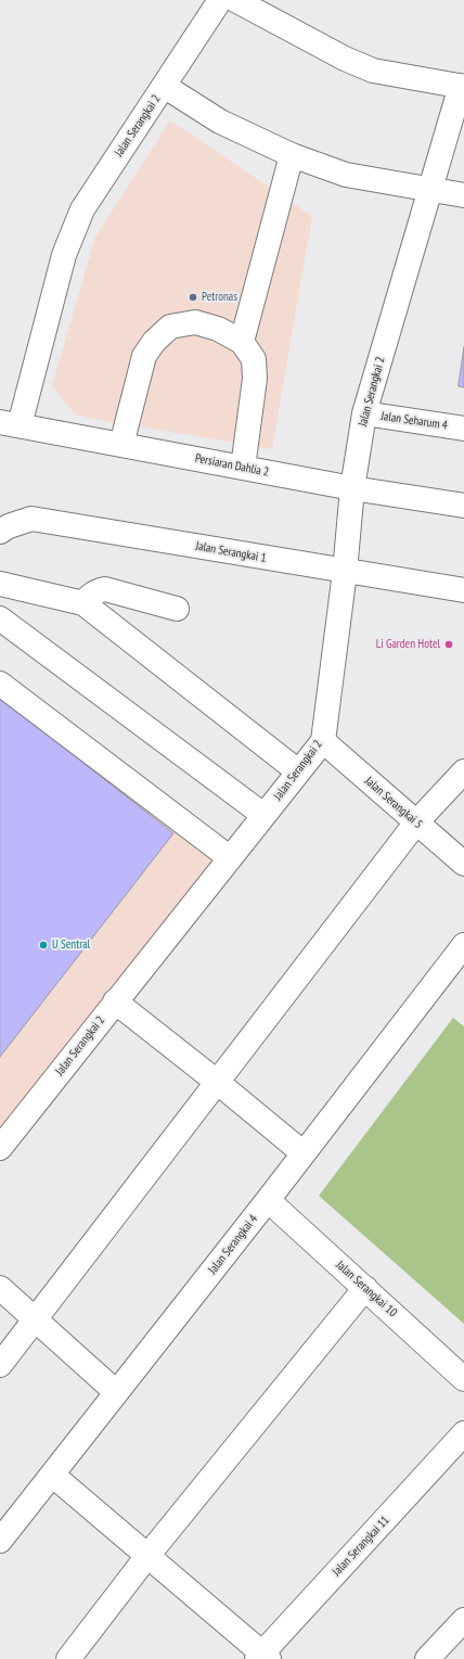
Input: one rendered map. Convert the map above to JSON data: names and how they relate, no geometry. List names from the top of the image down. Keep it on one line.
{"streets":{"street":["Jalan Serangkai 2","Jalan Seharum 4","Persiaran Dahlia 2","Jalan Serangkai 1","Jalan Serangkai 5","Jalan Serangkai 4","Jalan Serangkai 10","Jalan Serangkai 11"]},"crossings":[["Jalan Serangkai 2","Jalan Seharum 4"],["Jalan Serangkai 2","Persiaran Dahlia 2"],["Jalan Serangkai 2","Jalan Serangkai 1"],["Jalan Serangkai 2","Jalan Serangkai 5"],["Jalan Serangkai 4","Jalan Serangkai 10"]],"places":["Petronas","Li Garden Hotel","U Sentral"]}
